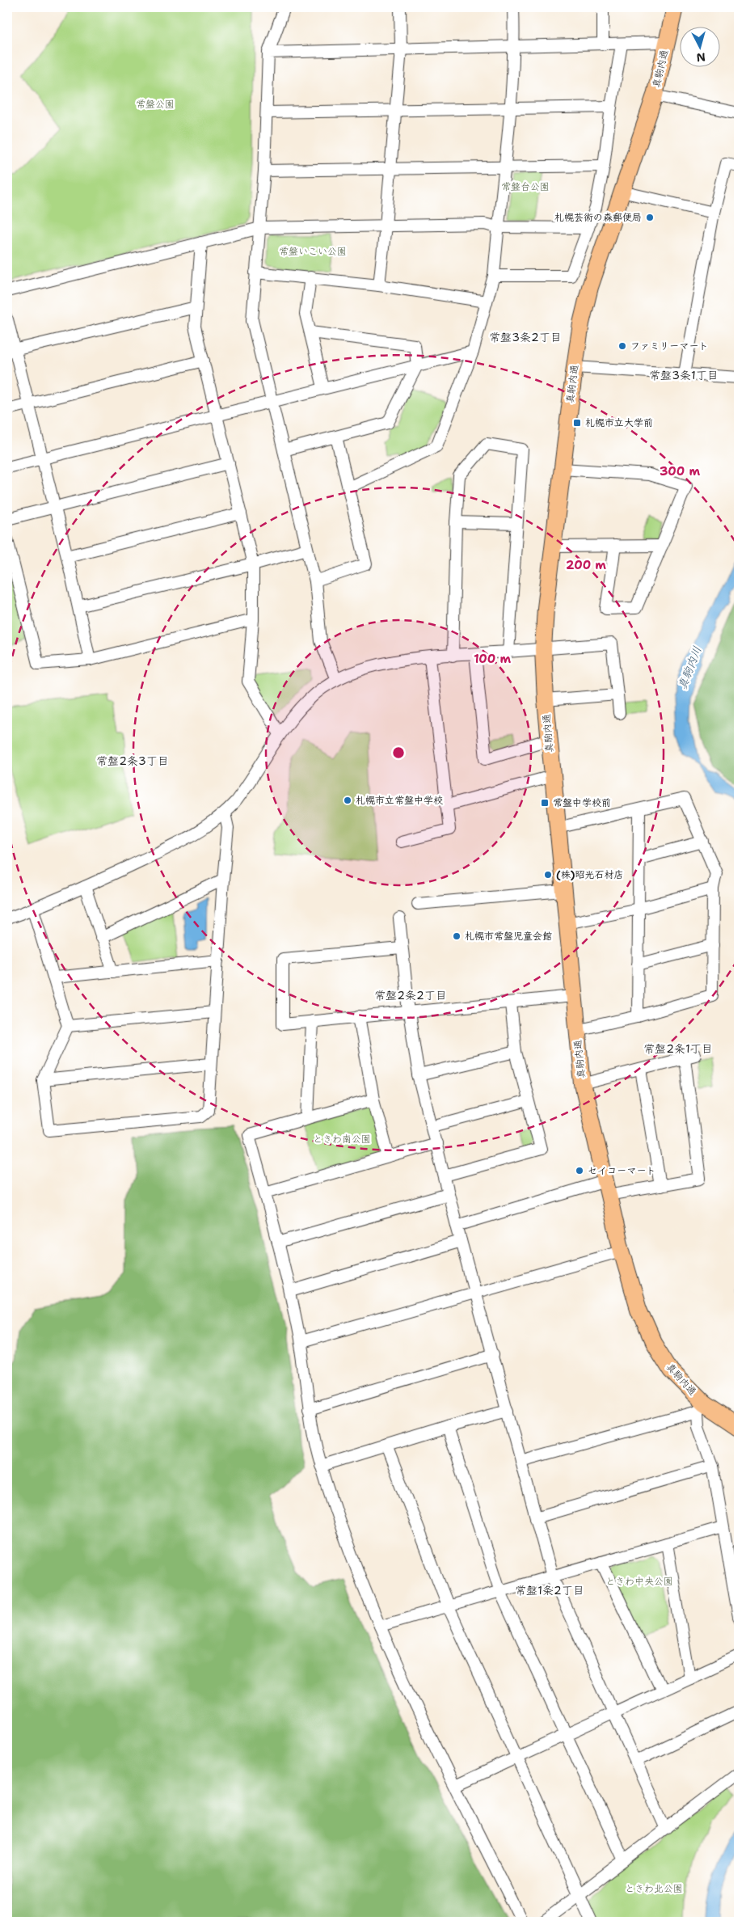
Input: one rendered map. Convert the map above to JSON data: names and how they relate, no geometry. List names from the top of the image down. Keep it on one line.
{"streets":{"highway":["真駒内通"]},"districts":["常盤3条2丁目","常盤3条1丁目","常盤2条3丁目","常盤2条2丁目","常盤2条1丁目","常盤1条2丁目"],"water":["真駒内川"],"parks":["常盤公園","常盤台公園","常盤いこい公園","ときわ南公園","ときわ中央公園","ときわ北公園"],"places":{"other":["札幌芸術の森郵便局","ファミリーマート","札幌市立常盤中学校","(株)昭光石材店","札幌市常盤児童会館","セイコーマート"],"transit":["札幌市立大学前","常盤中学校前"]},"north":"bottom","rings":["300 m","200 m","100 m"]}
